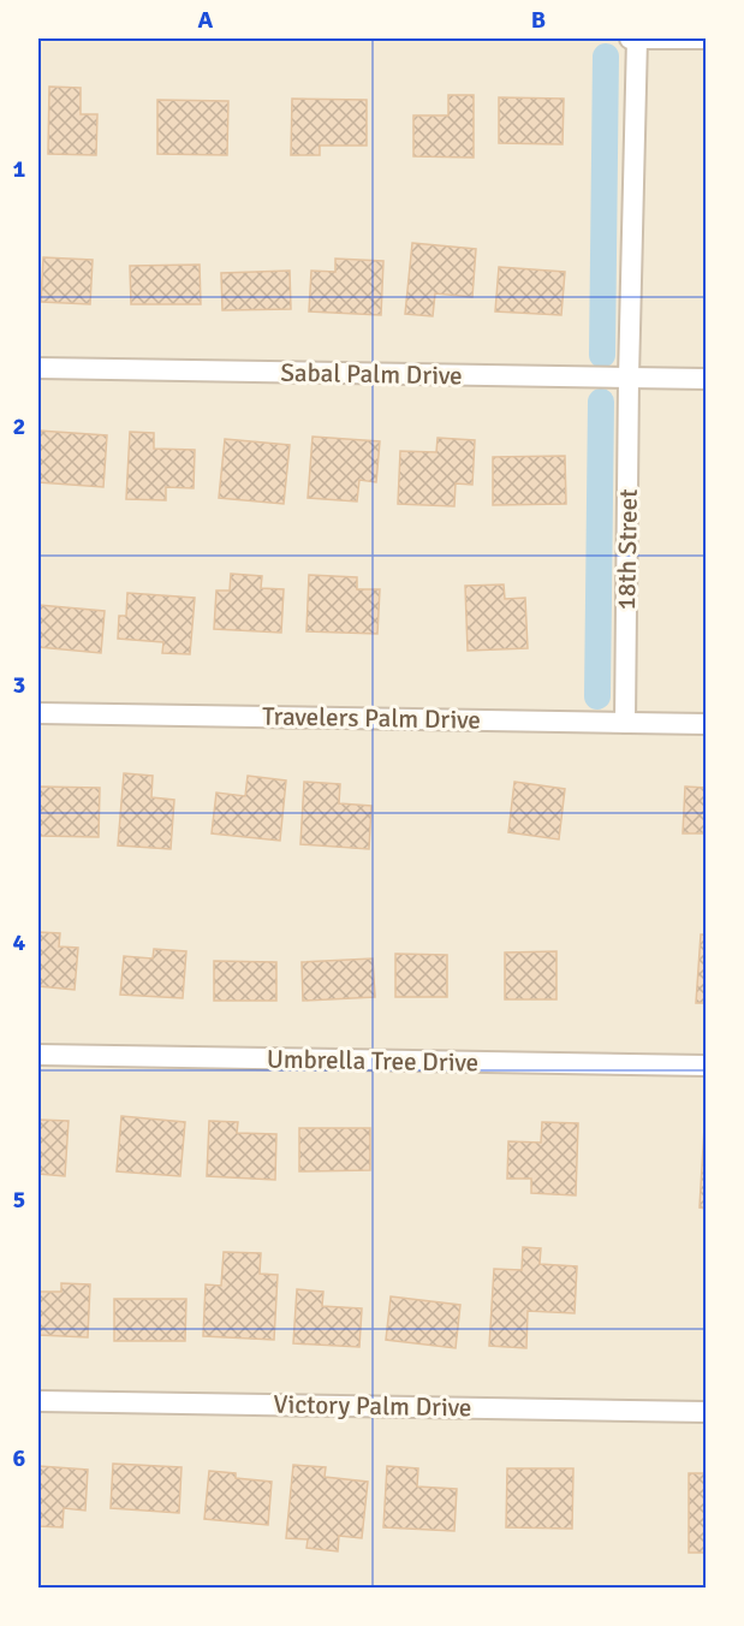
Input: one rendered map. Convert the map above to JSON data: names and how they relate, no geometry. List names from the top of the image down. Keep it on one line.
{"streets":{"street":["Sabal Palm Drive","18th Street","Travelers Palm Drive","Umbrella Tree Drive","Victory Palm Drive"]},"crossings":[["Sabal Palm Drive","18th Street"],["18th Street","Travelers Palm Drive"]],"grid":{"columns":["A","B"],"rows":["1","2","3","4","5","6"]}}
